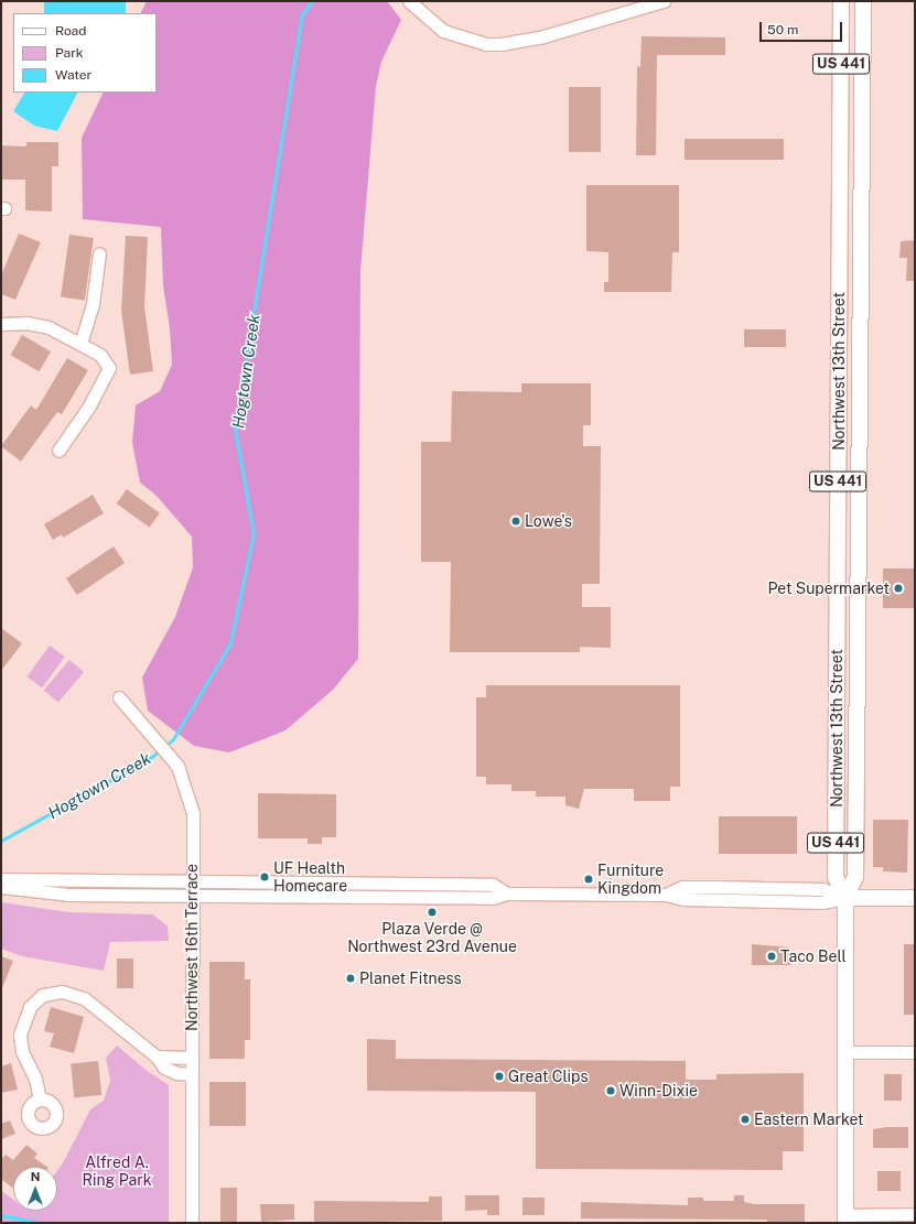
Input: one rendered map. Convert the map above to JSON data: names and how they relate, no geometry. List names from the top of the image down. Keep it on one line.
{"streets":{"main road":["US 441","Northwest 13th Street"],"street":["Northwest 16th Terrace"]},"water":["Hogtown Creek"],"parks":["Alfred A. Ring Park"],"places":["Lowe's","Pet Supermarket","UF Health Homecare","Furniture Kingdom","Plaza Verde @ Northwest 23rd Avenue","Taco Bell","Planet Fitness","Great Clips","Winn-Dixie","Eastern Market"],"legend":["Road","Park","Water"],"scale_bar":"50 m","north":"top"}
